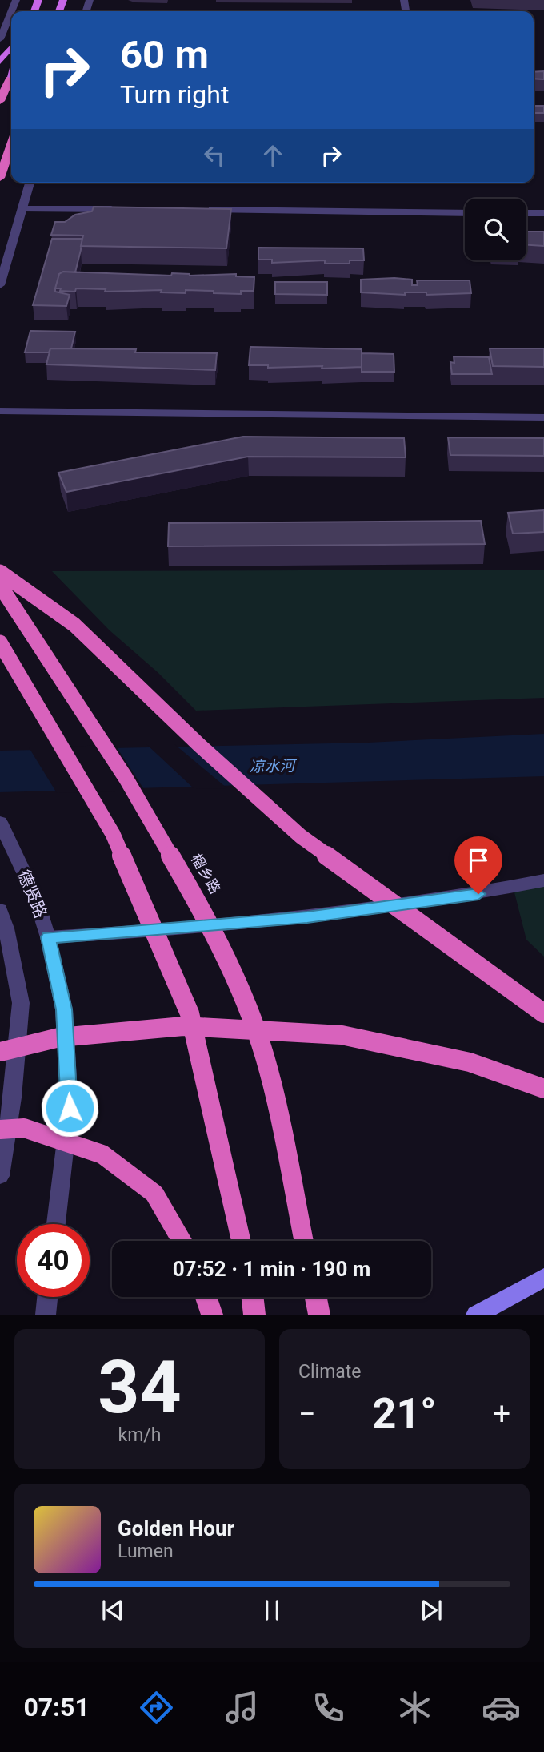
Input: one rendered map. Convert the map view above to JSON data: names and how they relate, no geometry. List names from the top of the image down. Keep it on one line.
{"streets":{"highway":["榴乡路"],"street":["德贤路"]},"water":["凉水河"],"page":{"turn":["60 m","Turn right"],"limit":"40","trip":"07:52 · 1 min · 190 m","tile":[["34","km/h"],"Climate"],"heat":["−","21°","+"],"song":["Golden Hour","Lumen"],"tabs":"07:51"}}
